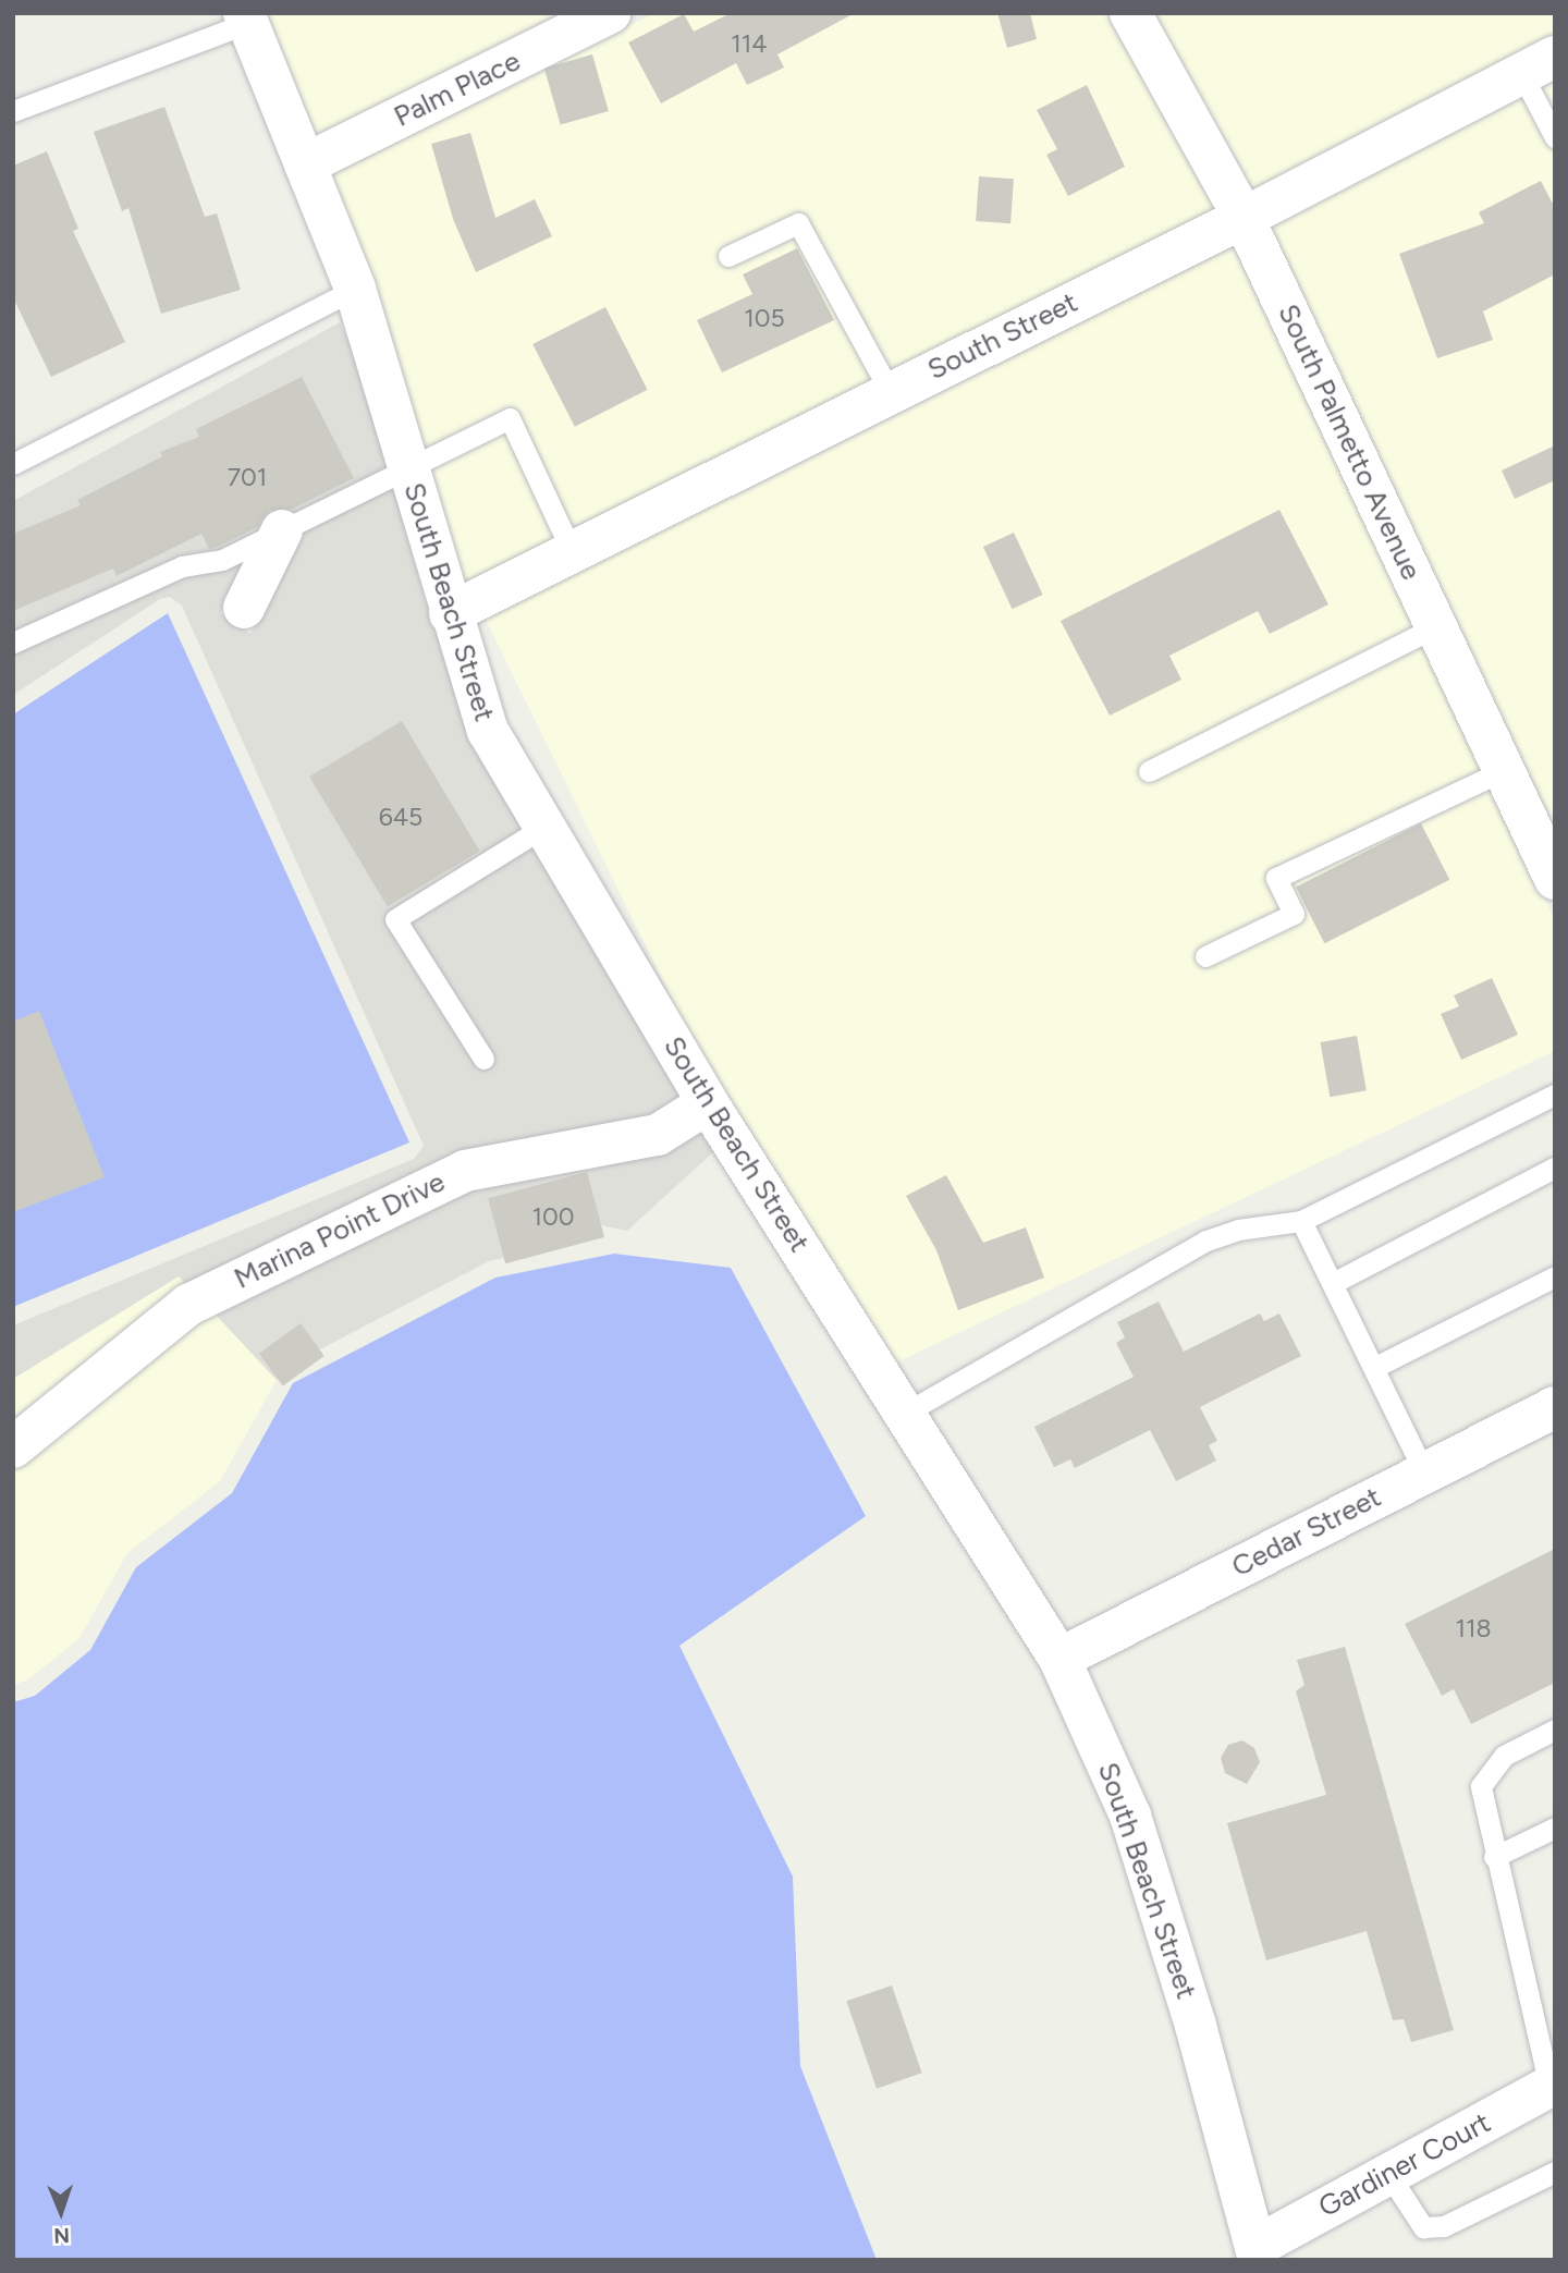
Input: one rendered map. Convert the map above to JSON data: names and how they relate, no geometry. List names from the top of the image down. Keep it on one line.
{"streets":{"street":["Palm Place","South Street","South Palmetto Avenue","South Beach Street","Marina Point Drive","Cedar Street","Gardiner Court"]},"crossings":[["Palm Place","South Beach Street"],["South Street","South Palmetto Avenue"],["South Street","South Beach Street"],["South Beach Street","Marina Point Drive"],["South Beach Street","Cedar Street"],["South Beach Street","Gardiner Court"]],"house_numbers":["114","105","701","645","100","118"],"north":"bottom"}
